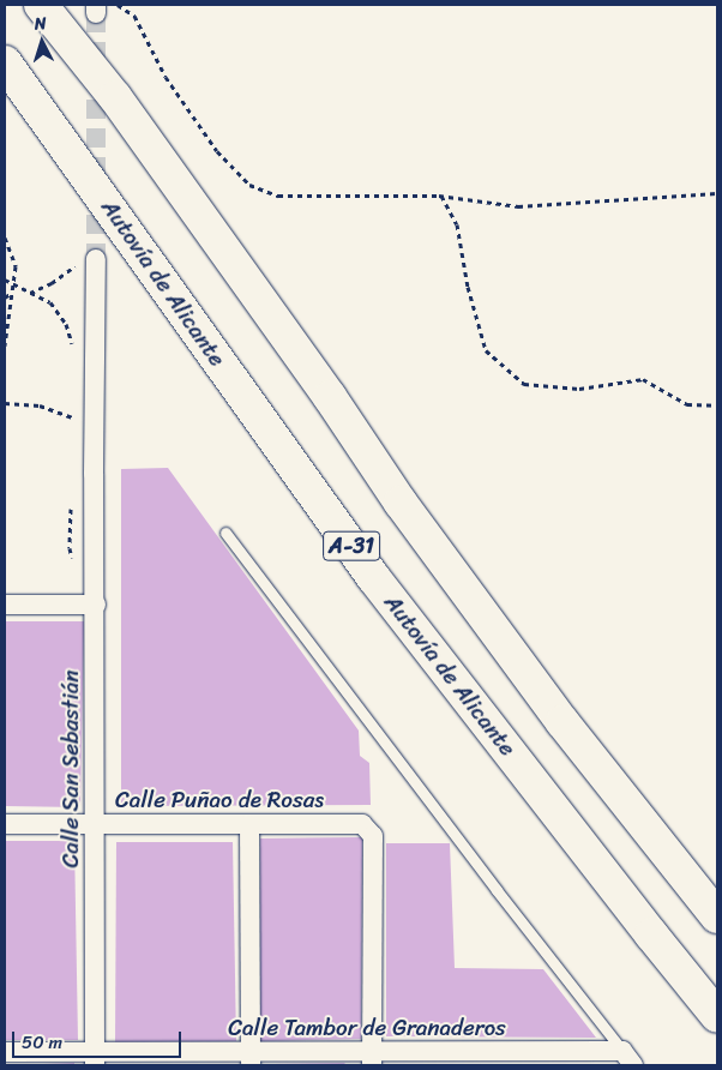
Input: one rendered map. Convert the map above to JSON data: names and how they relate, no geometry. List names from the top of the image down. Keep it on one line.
{"streets":{"highway":["Autovía de Alicante","A-31"],"street":["Calle San Sebastián","Calle Puñao de Rosas","Calle Tambor de Granaderos"]},"crossings":[["Calle San Sebastián","Calle Puñao de Rosas"],["Calle San Sebastián","Calle Tambor de Granaderos"],["Calle Puñao de Rosas","Calle Tambor de Granaderos"]],"scale_bar":"50 m","north":"top"}
